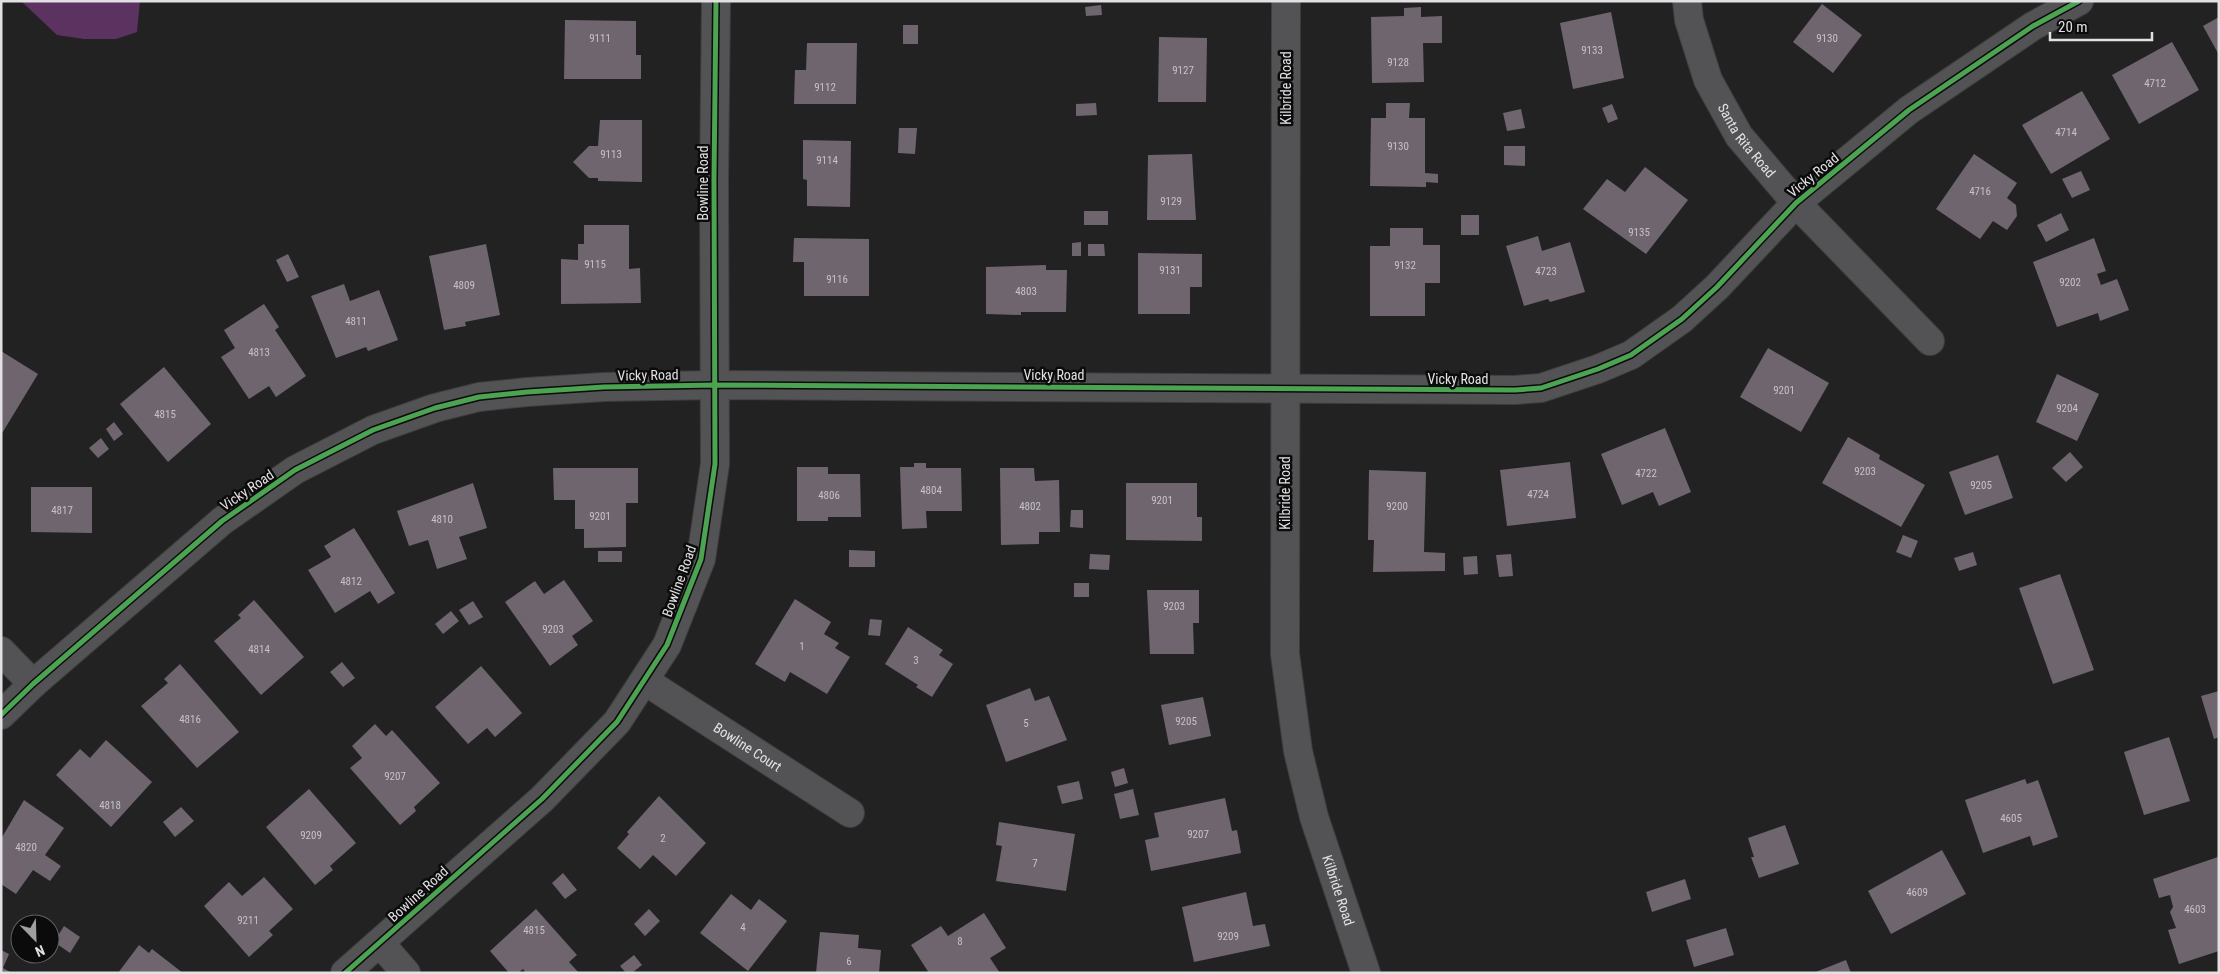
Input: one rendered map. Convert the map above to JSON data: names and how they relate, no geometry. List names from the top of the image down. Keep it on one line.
{"streets":{"street":["Kilbride Road","Santa Rita Road","Vicky Road","Bowline Road","Bowline Court"]},"crossings":[["Kilbride Road","Vicky Road"],["Santa Rita Road","Vicky Road"],["Vicky Road","Bowline Road"],["Bowline Road","Bowline Court"]],"house_numbers":["9111","9130","9133","9128","9127","4712","9112","4714","9130","9113","9114","4716","9129","9135","9115","9132","9131","4723","9116","9202","4809","4803","4811","4813","9201","9204","4815","9203","4722","9205","4804","4724","4806","9201","4802","9200","4817","9201","4810","4812","9203","9203","1","4814","3","4816","9205","5","9207","4818","4605","9207","9209","2","4820","7","4609","4603","9211","4","4815","9209","8","6"],"scale_bar":"20 m","north":"bottom right"}
